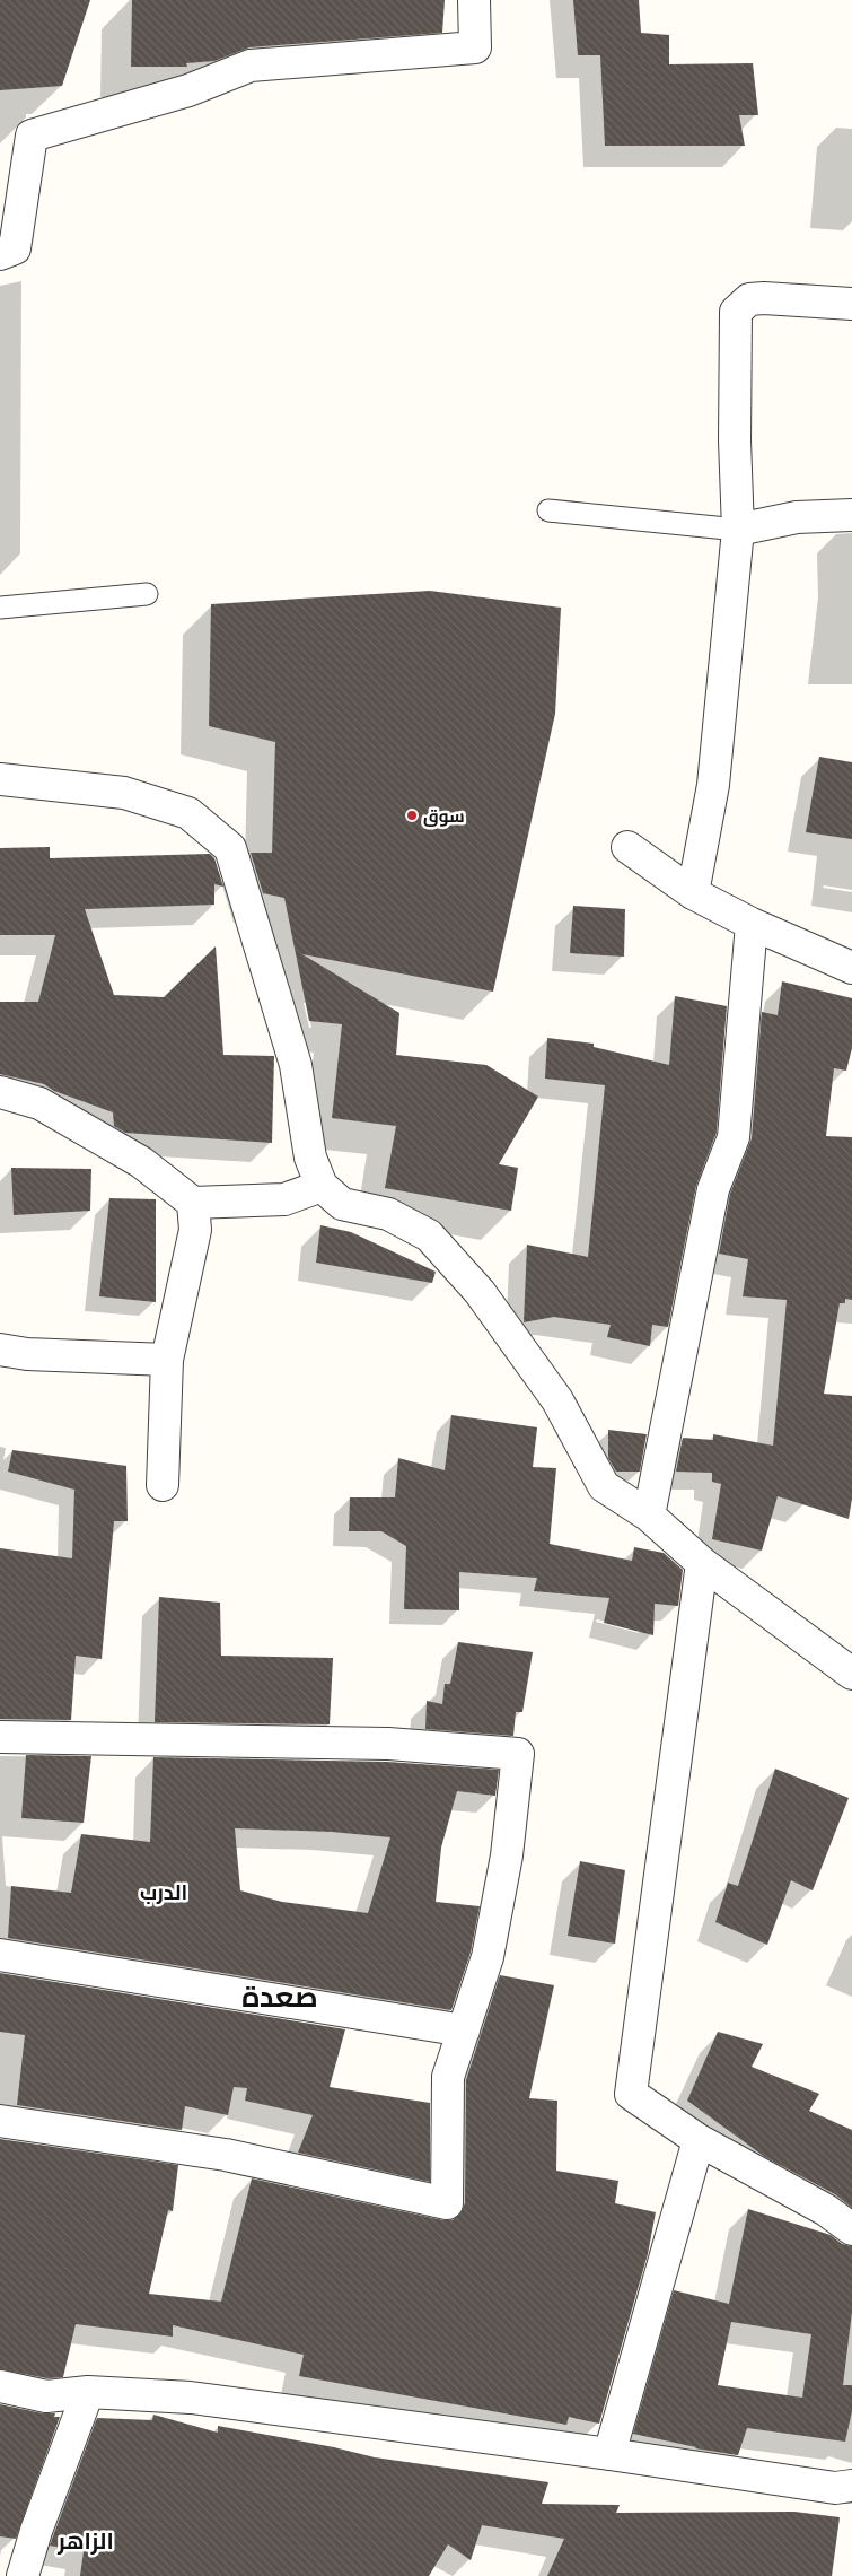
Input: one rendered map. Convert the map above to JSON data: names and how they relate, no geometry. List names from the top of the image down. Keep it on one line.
{"districts":["الدرب","صعدة","الزاهر"],"places":["سوق"]}
